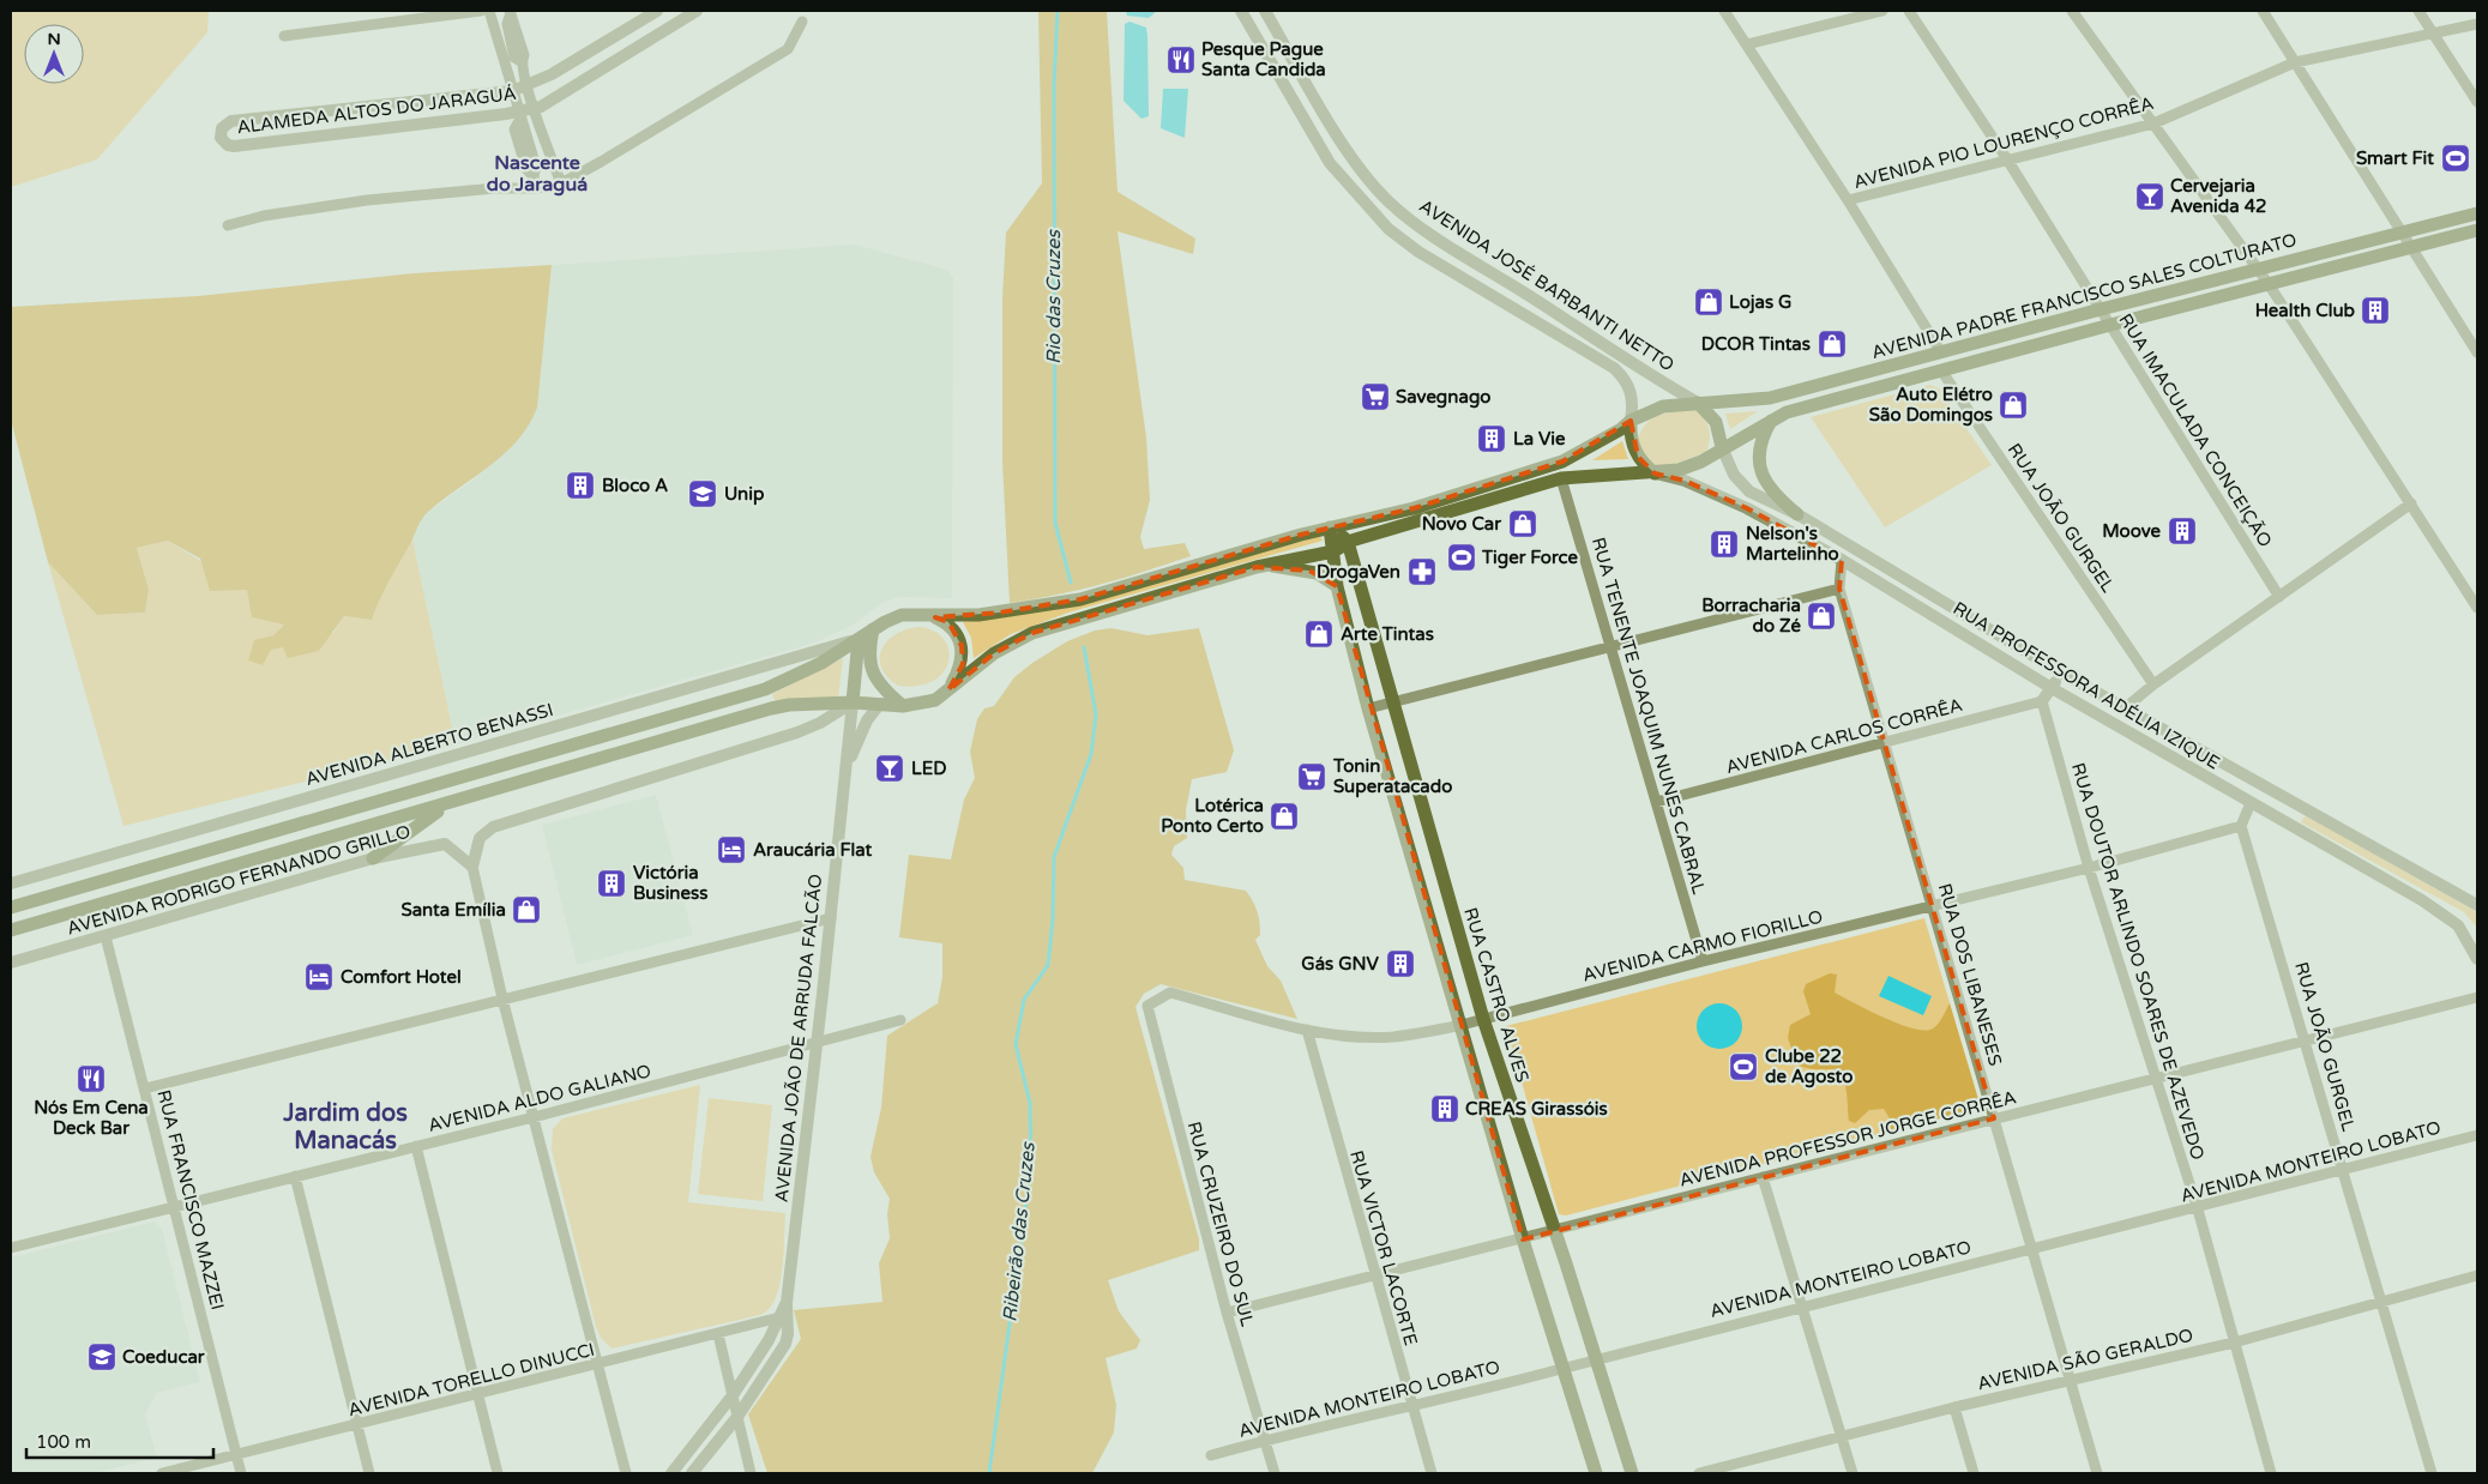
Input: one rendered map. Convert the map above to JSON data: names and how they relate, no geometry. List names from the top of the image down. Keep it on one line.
{"streets":{"main road":["AVENIDA PADRE FRANCISCO SALES COLTURATO","RUA CASTRO ALVES"],"street":["ALAMEDA ALTOS DO JARAGUÁ","AVENIDA PIO LOURENÇO CORRÊA","AVENIDA JOSÉ BARBANTI NETTO","RUA IMACULADA CONCEIÇÃO","RUA JOÃO GURGEL","RUA PROFESSORA ADÉLIA IZIQUE","RUA TENENTE JOAQUIM NUNES CABRAL","AVENIDA CARLOS CORRÊA","AVENIDA ALBERTO BENASSI","AVENIDA RODRIGO FERNANDO GRILLO","AVENIDA CARMO FIORILLO","RUA DOUTOR ARLINDO SOARES DE AZEVEDO","RUA DOS LIBANESES","AVENIDA JOÃO DE ARRUDA FALCÃO","AVENIDA ALDO GALIANO","AVENIDA PROFESSOR JORGE CORRÊA","AVENIDA MONTEIRO LOBATO","RUA FRANCISCO MAZZEI","RUA CRUZEIRO DO SUL","RUA VICTOR LACORTE","AVENIDA SÃO GERALDO","AVENIDA TORELLO DINUCCI"]},"crossings":[["AVENIDA PIO LOURENÇO CORRÊA","RUA IMACULADA CONCEIÇÃO"],["AVENIDA JOSÉ BARBANTI NETTO","AVENIDA PADRE FRANCISCO SALES COLTURATO"],["AVENIDA JOSÉ BARBANTI NETTO","RUA PROFESSORA ADÉLIA IZIQUE"],["AVENIDA PADRE FRANCISCO SALES COLTURATO","RUA IMACULADA CONCEIÇÃO"],["AVENIDA PADRE FRANCISCO SALES COLTURATO","RUA JOÃO GURGEL"],["AVENIDA PADRE FRANCISCO SALES COLTURATO","RUA PROFESSORA ADÉLIA IZIQUE"],["RUA JOÃO GURGEL","AVENIDA CARMO FIORILLO"],["RUA JOÃO GURGEL","AVENIDA PROFESSOR JORGE CORRÊA"],["RUA JOÃO GURGEL","AVENIDA MONTEIRO LOBATO"],["RUA JOÃO GURGEL","AVENIDA SÃO GERALDO"],["RUA TENENTE JOAQUIM NUNES CABRAL","AVENIDA CARLOS CORRÊA"],["RUA TENENTE JOAQUIM NUNES CABRAL","AVENIDA CARMO FIORILLO"],["AVENIDA CARLOS CORRÊA","RUA DOUTOR ARLINDO SOARES DE AZEVEDO"],["AVENIDA CARLOS CORRÊA","RUA DOS LIBANESES"],["AVENIDA RODRIGO FERNANDO GRILLO","RUA FRANCISCO MAZZEI"],["AVENIDA CARMO FIORILLO","RUA DOUTOR ARLINDO SOARES DE AZEVEDO"],["AVENIDA CARMO FIORILLO","RUA DOS LIBANESES"],["AVENIDA CARMO FIORILLO","RUA CASTRO ALVES"],["AVENIDA CARMO FIORILLO","RUA CRUZEIRO DO SUL"],["AVENIDA CARMO FIORILLO","RUA VICTOR LACORTE"],["RUA DOUTOR ARLINDO SOARES DE AZEVEDO","AVENIDA PROFESSOR JORGE CORRÊA"],["RUA DOUTOR ARLINDO SOARES DE AZEVEDO","AVENIDA MONTEIRO LOBATO"],["RUA DOUTOR ARLINDO SOARES DE AZEVEDO","AVENIDA SÃO GERALDO"],["RUA DOS LIBANESES","AVENIDA PROFESSOR JORGE CORRÊA"],["RUA DOS LIBANESES","AVENIDA MONTEIRO LOBATO"],["RUA DOS LIBANESES","AVENIDA SÃO GERALDO"],["RUA CASTRO ALVES","AVENIDA PROFESSOR JORGE CORRÊA"],["RUA CASTRO ALVES","AVENIDA MONTEIRO LOBATO"],["AVENIDA JOÃO DE ARRUDA FALCÃO","AVENIDA ALDO GALIANO"],["AVENIDA JOÃO DE ARRUDA FALCÃO","AVENIDA TORELLO DINUCCI"],["AVENIDA ALDO GALIANO","RUA FRANCISCO MAZZEI"],["AVENIDA PROFESSOR JORGE CORRÊA","RUA CRUZEIRO DO SUL"],["AVENIDA PROFESSOR JORGE CORRÊA","RUA VICTOR LACORTE"],["AVENIDA MONTEIRO LOBATO","RUA CRUZEIRO DO SUL"],["AVENIDA MONTEIRO LOBATO","RUA VICTOR LACORTE"],["RUA FRANCISCO MAZZEI","AVENIDA TORELLO DINUCCI"]],"districts":["Nascente do Jaraguá","Jardim dos Manacás"],"water":["Rio das Cruzes","Ribeirão das Cruzes"],"places":{"restaurant":["Pesque Pague Santa Candida","Nós Em Cena Deck Bar"],"sports":["Smart Fit","Tiger Force","Clube 22 de Agosto"],"bar":["Cervejaria Avenida 42","LED"],"shop":["Lojas G","DCOR Tintas","Auto Elétro São Domingos","Novo Car","Borracharia do Zé","Arte Tintas","Lotérica Ponto Certo","Santa Emília"],"building":["Health Club","La Vie","Bloco A","Moove","Nelson's Martelinho","Victória Business","Gás GNV","CREAS Girassóis"],"supermarket":["Savegnago","Tonin Superatacado"],"school or university":["Unip","Coeducar"],"pharmacy":["DrogaVen"],"hotel":["Araucária Flat","Comfort Hotel"]},"scale_bar":"100 m","north":"top"}
